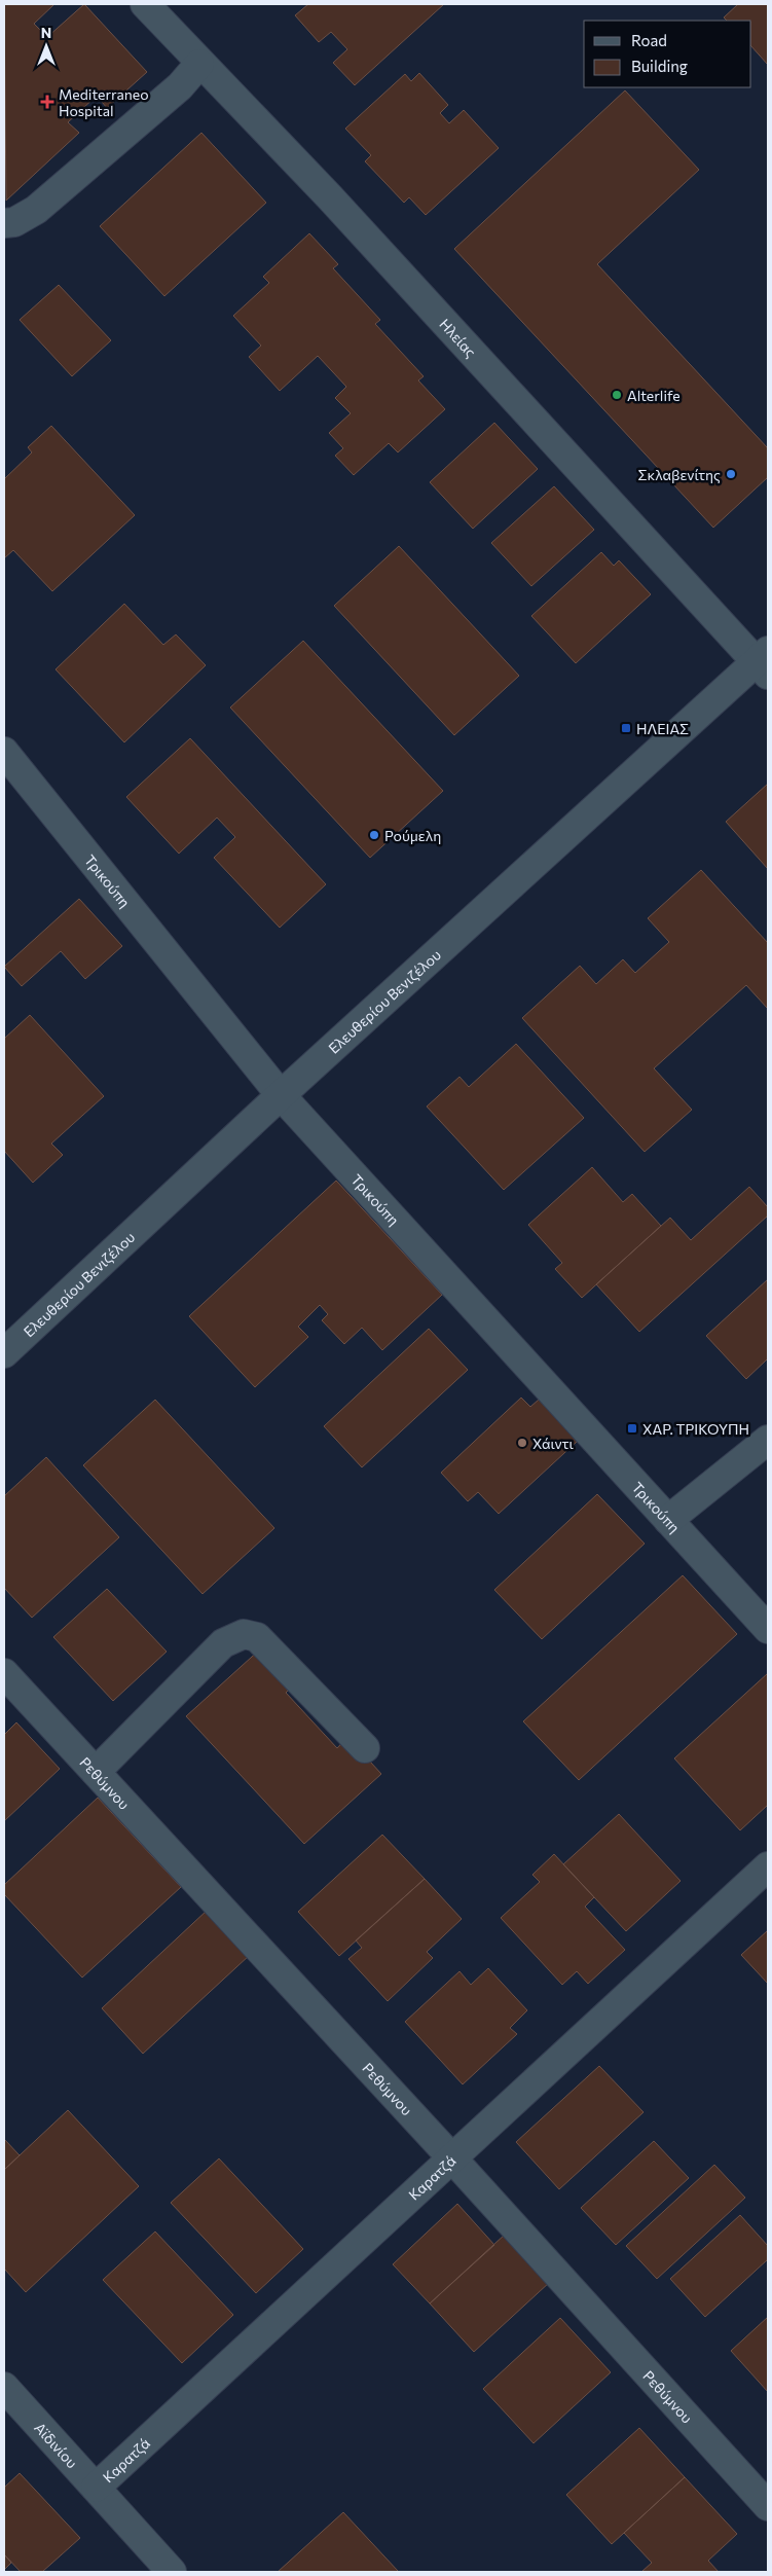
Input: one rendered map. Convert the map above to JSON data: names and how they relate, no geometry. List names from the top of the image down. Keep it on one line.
{"streets":{"street":["Ηλείας","Τρικούπη","Ελευθερίου Βενιζέλου","Ρεθύμνου","Καρατζά","Αϊδινίου"]},"crossings":[["Ηλείας","Ελευθερίου Βενιζέλου"],["Τρικούπη","Ελευθερίου Βενιζέλου"],["Ρεθύμνου","Καρατζά"],["Καρατζά","Αϊδινίου"]],"places":{"health":["Mediterraneo Hospital"],"other":["Alterlife","Σκλαβενίτης","Ρούμελη","Χάιντι"],"transit":["ΗΛΕΙΑΣ","ΧΑΡ. ΤΡΙΚΟΥΠΗ"]},"legend":["Road","Building"],"north":"top"}
